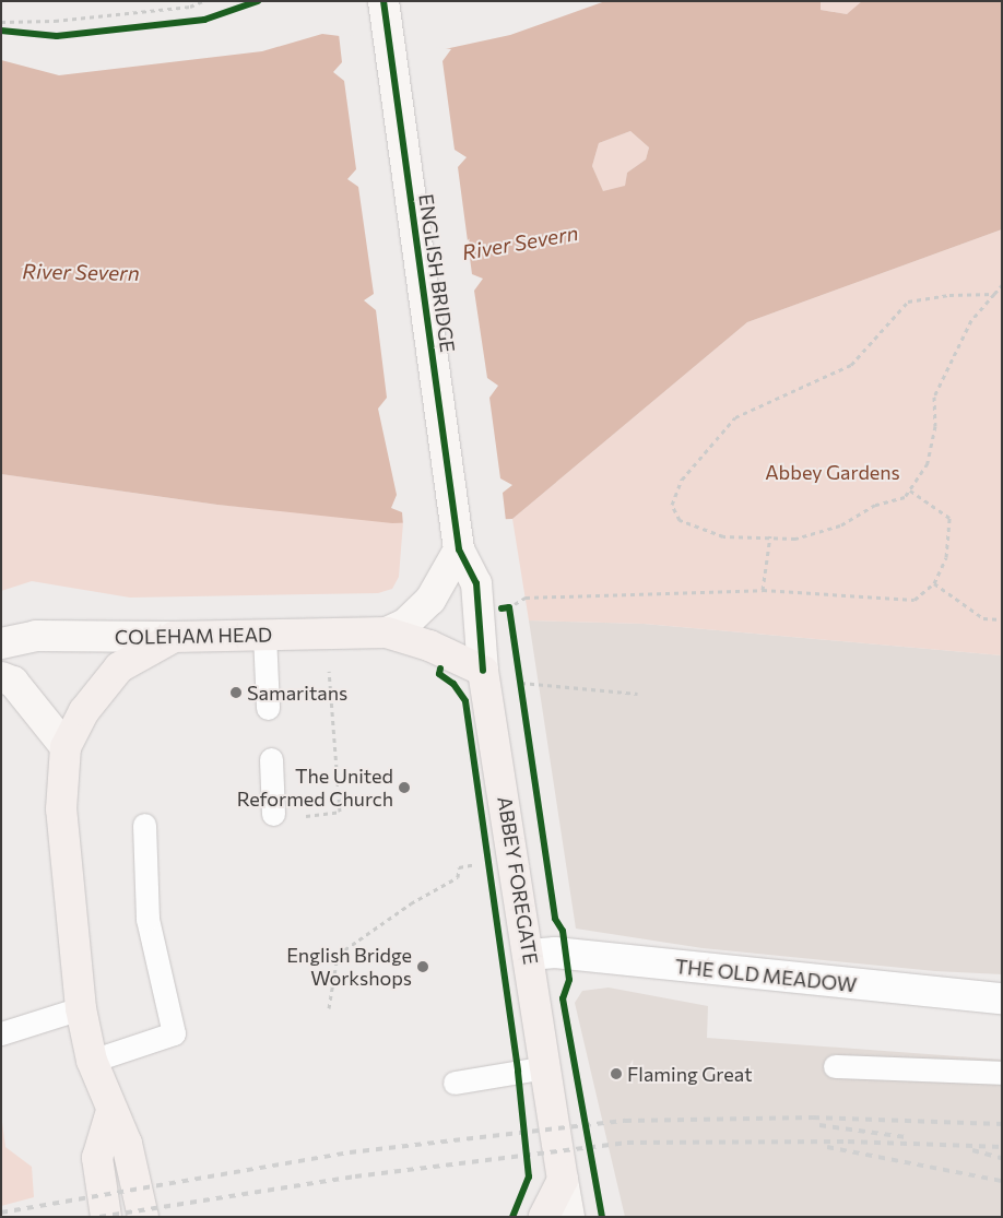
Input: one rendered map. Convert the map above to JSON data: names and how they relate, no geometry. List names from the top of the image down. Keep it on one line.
{"streets":{"main road":["COLEHAM HEAD","ABBEY FOREGATE"],"street":["ENGLISH BRIDGE","THE OLD MEADOW"]},"crossings":[["ENGLISH BRIDGE","ABBEY FOREGATE"],["COLEHAM HEAD","ABBEY FOREGATE"],["ABBEY FOREGATE","THE OLD MEADOW"]],"water":["River Severn"],"parks":["Abbey Gardens"],"places":["Samaritans","The United Reformed Church","English Bridge Workshops","Flaming Great"]}
